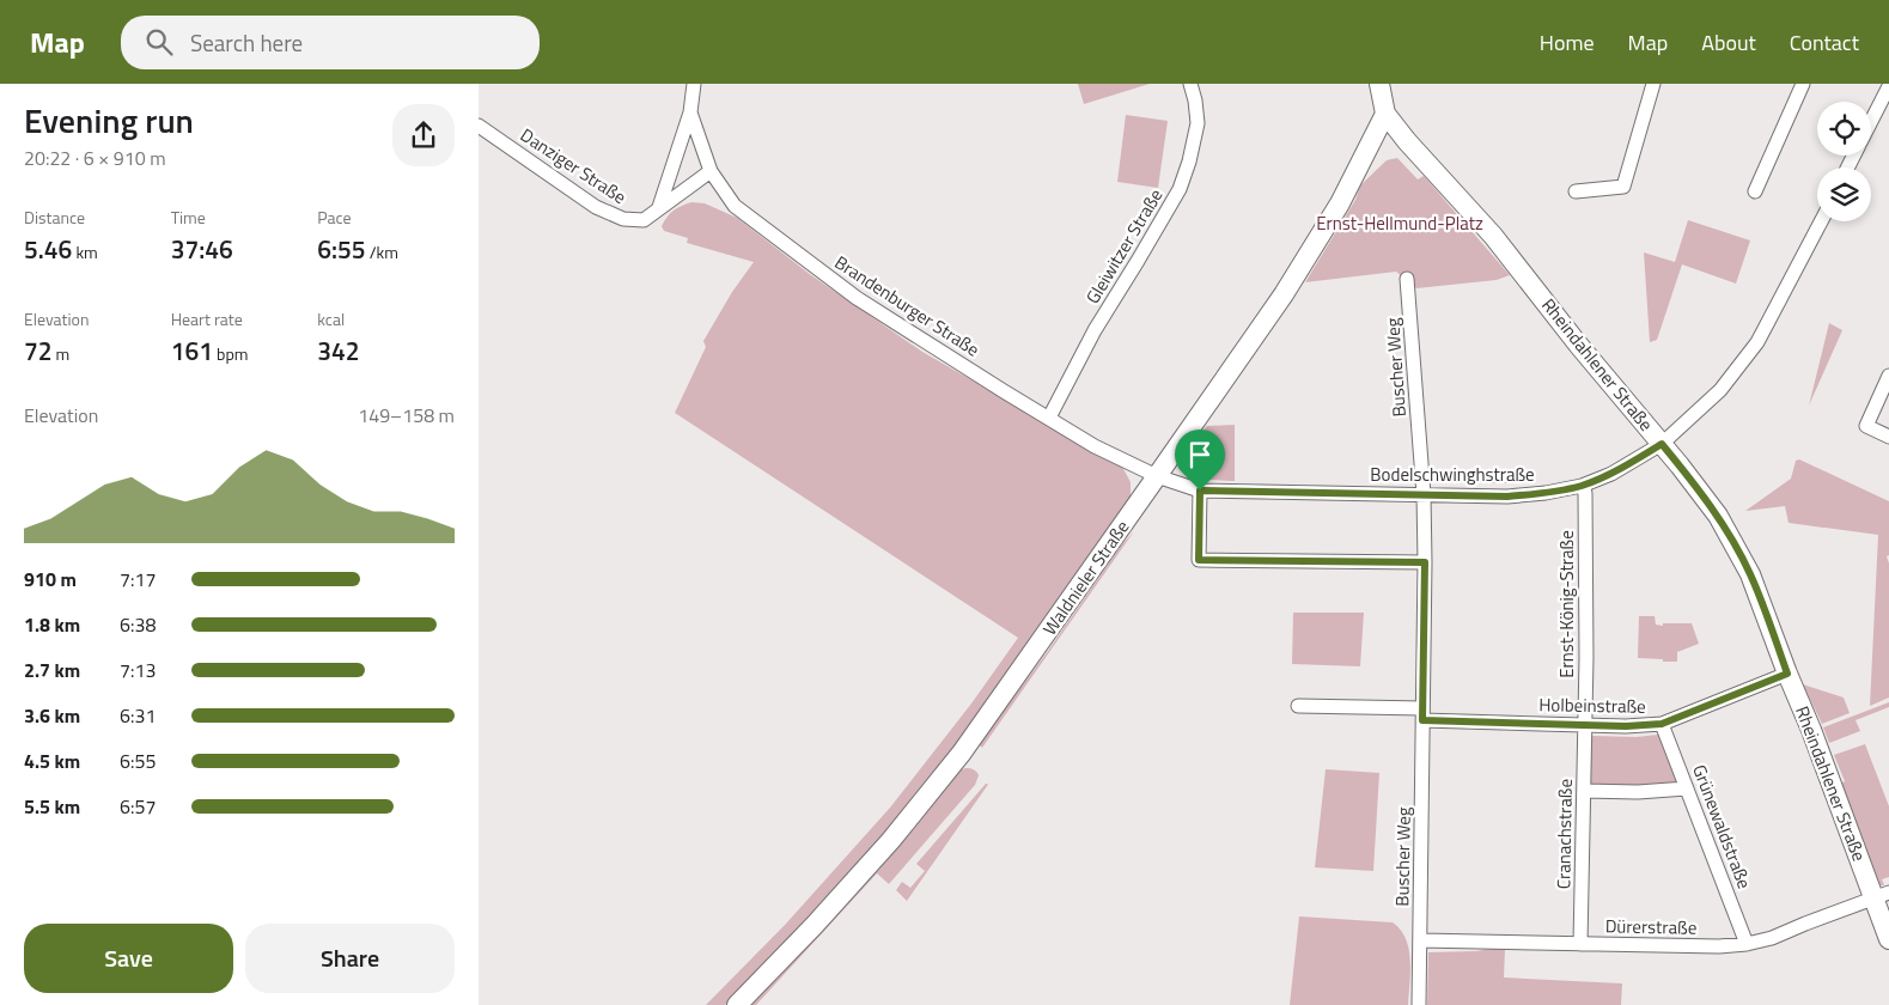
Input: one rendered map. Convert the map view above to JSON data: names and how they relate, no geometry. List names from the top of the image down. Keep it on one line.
{"streets":{"main road":["Rheindahlener Straße","Waldnieler Straße"],"street":["Danziger Straße","Gleiwitzer Straße","Brandenburger Straße","Buscher Weg","Bodelschwinghstraße","Ernst-König-Straße","Holbeinstraße","Grünewaldstraße","Cranachstraße","Dürerstraße"]},"crossings":[["Danziger Straße","Brandenburger Straße"],["Gleiwitzer Straße","Brandenburger Straße"],["Brandenburger Straße","Bodelschwinghstraße"],["Brandenburger Straße","Waldnieler Straße"],["Rheindahlener Straße","Bodelschwinghstraße"],["Rheindahlener Straße","Waldnieler Straße"],["Rheindahlener Straße","Holbeinstraße"],["Rheindahlener Straße","Dürerstraße"],["Buscher Weg","Bodelschwinghstraße"],["Buscher Weg","Holbeinstraße"],["Buscher Weg","Dürerstraße"],["Bodelschwinghstraße","Waldnieler Straße"],["Bodelschwinghstraße","Ernst-König-Straße"],["Ernst-König-Straße","Holbeinstraße"],["Ernst-König-Straße","Cranachstraße"],["Holbeinstraße","Grünewaldstraße"],["Holbeinstraße","Cranachstraße"],["Grünewaldstraße","Dürerstraße"],["Cranachstraße","Dürerstraße"]],"parks":["Ernst-Hellmund-Platz"],"page":{"header":"Map","search":"Search here","nav":["Home","Map","About","Contact"],"heading":["Evening run","20:22 · 6 × 910 m"],"stats":[["Distance","5.46 km"],["Time","37:46"],["Pace","6:55 /km"],["Elevation","72 m"],["Heart rate","161 bpm"],["kcal","342"]],"chart":["Elevation","149–158 m"],"list":[{"name":"910 m","note":"7:17"},{"name":"1.8 km","note":"6:38"},{"name":"2.7 km","note":"7:13"},{"name":"3.6 km","note":"6:31"},{"name":"4.5 km","note":"6:55"},{"name":"5.5 km","note":"6:57"}],"buttons":["Save","Share"]}}
